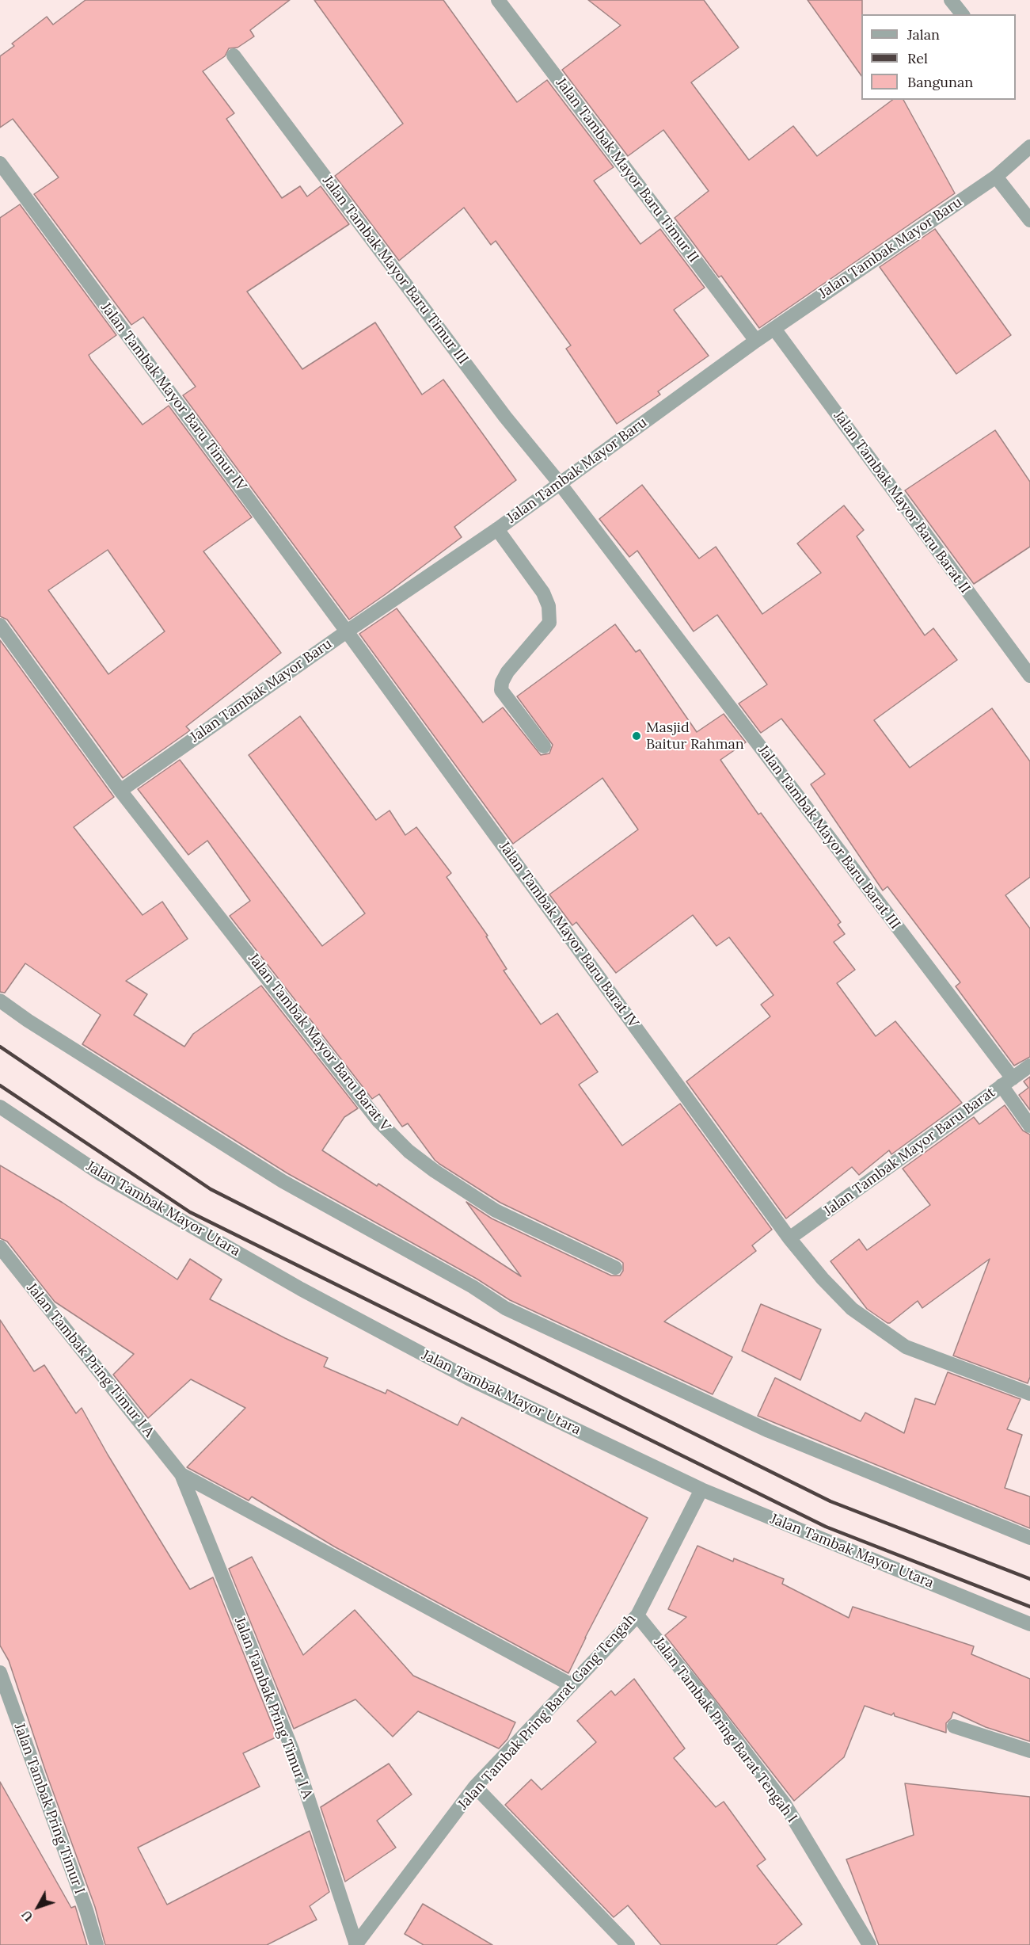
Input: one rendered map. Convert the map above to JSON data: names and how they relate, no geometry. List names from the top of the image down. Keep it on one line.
{"streets":{"street":["Jalan Tambak Mayor Baru Timur II","Jalan Tambak Mayor Baru","Jalan Tambak Mayor Baru Timur III","Jalan Tambak Mayor Baru Timur IV","Jalan Tambak Mayor Baru Barat II","Jalan Tambak Mayor Baru Barat III","Jalan Tambak Mayor Baru Barat IV","Jalan Tambak Mayor Baru Barat V","Jalan Tambak Mayor Baru Barat","Jalan Tambak Mayor Utara","Jalan Tambak Pring Timur I A","Jalan Tambak Pring Barat Gang Tengah","Jalan Tambak Pring Barat Tengah I","Jalan Tambak Pring Timur I"]},"crossings":[["Jalan Tambak Mayor Baru Timur II","Jalan Tambak Mayor Baru"],["Jalan Tambak Mayor Baru","Jalan Tambak Mayor Baru Timur III"],["Jalan Tambak Mayor Baru","Jalan Tambak Mayor Baru Timur IV"],["Jalan Tambak Mayor Baru","Jalan Tambak Mayor Baru Barat II"],["Jalan Tambak Mayor Baru","Jalan Tambak Mayor Baru Barat III"],["Jalan Tambak Mayor Baru","Jalan Tambak Mayor Baru Barat IV"],["Jalan Tambak Mayor Baru","Jalan Tambak Mayor Baru Barat V"],["Jalan Tambak Mayor Baru Timur III","Jalan Tambak Mayor Baru Barat III"],["Jalan Tambak Mayor Baru Timur IV","Jalan Tambak Mayor Baru Barat IV"],["Jalan Tambak Mayor Baru Barat III","Jalan Tambak Mayor Baru Barat"],["Jalan Tambak Mayor Baru Barat IV","Jalan Tambak Mayor Baru Barat"],["Jalan Tambak Mayor Utara","Jalan Tambak Pring Barat Gang Tengah"],["Jalan Tambak Pring Timur I A","Jalan Tambak Pring Barat Gang Tengah"],["Jalan Tambak Pring Barat Gang Tengah","Jalan Tambak Pring Barat Tengah I"]],"places":["Masjid Baitur Rahman"],"legend":["Jalan","Rel","Bangunan"],"north":"bottom left"}
